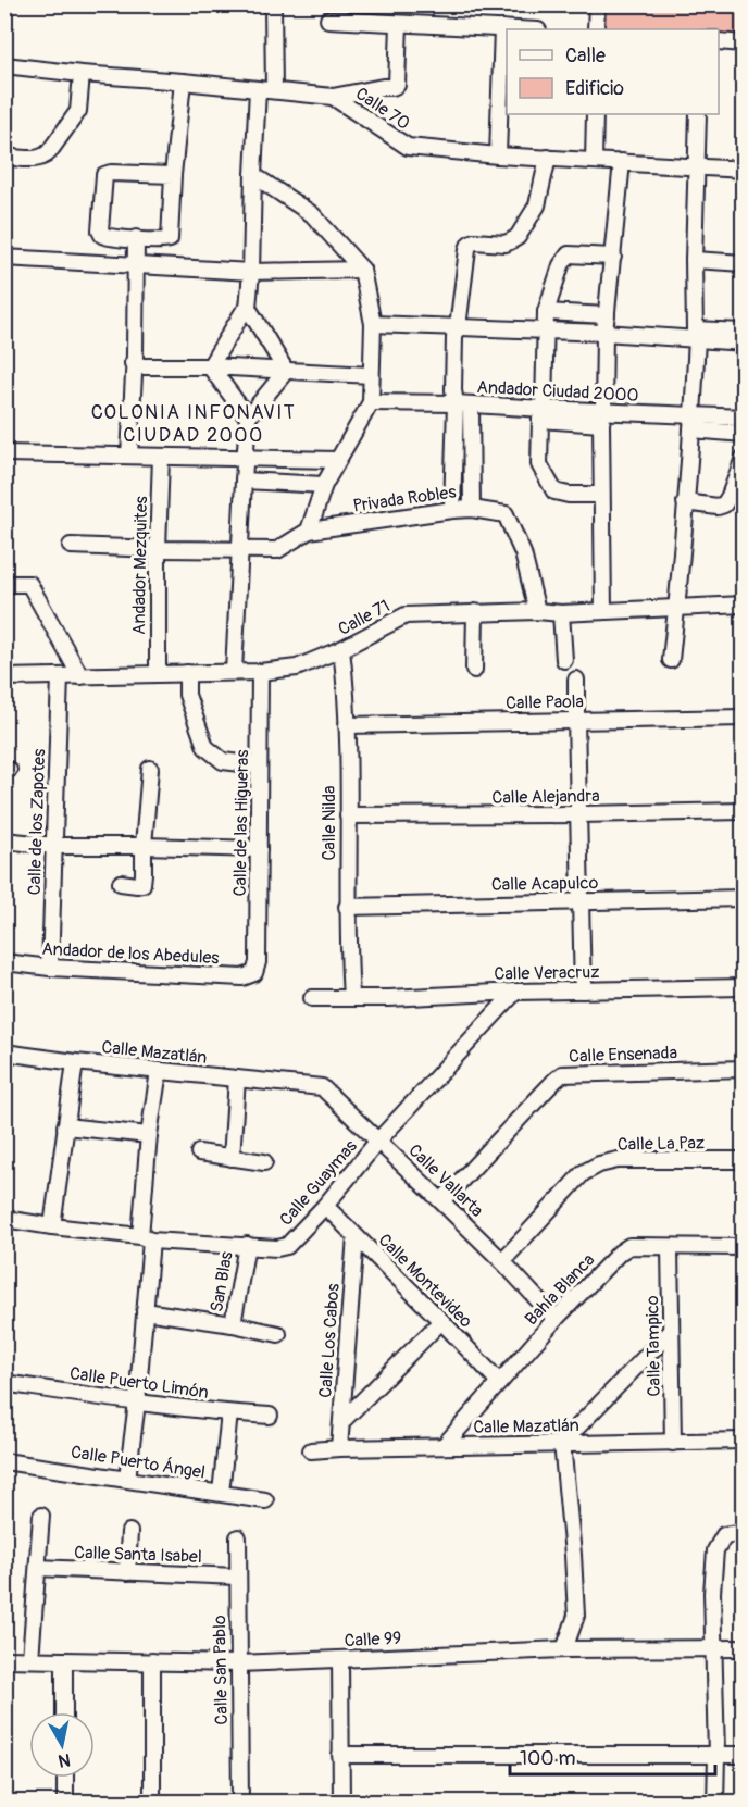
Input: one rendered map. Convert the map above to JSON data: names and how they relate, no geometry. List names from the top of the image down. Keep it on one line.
{"streets":{"street":["Calle 70","Andador Ciudad 2000","Privada Robles","Andador Mezquites","Calle 71","Calle Paola","Calle Alejandra","Calle de los Zapotes","Calle de las Higueras","Calle Nilda","Calle Acapulco","Andador de los Abedules","Calle Veracruz","Calle Mazatlán","Calle Ensenada","Calle La Paz","Calle Vallarta","Calle Guaymas","Calle Montevideo","San Blas","Bahía Blanca","Calle Los Cabos","Calle Tampico","Calle Puerto Limón","Calle Puerto Ángel","Calle Santa Isabel","Calle 99","Calle San Pablo"]},"crossings":[["Privada Robles","Calle 71"],["Andador Mezquites","Calle 71"],["Calle 71","Calle de los Zapotes"],["Calle 71","Calle de las Higueras"],["Calle 71","Calle Nilda"],["Calle Paola","Calle Nilda"],["Calle Alejandra","Calle Nilda"],["Calle de los Zapotes","Andador de los Abedules"],["Calle de las Higueras","Andador de los Abedules"],["Calle Nilda","Calle Acapulco"],["Calle Nilda","Calle Veracruz"],["Calle Veracruz","Calle Guaymas"],["Calle Mazatlán","Calle Vallarta"],["Calle Mazatlán","Bahía Blanca"],["Calle Mazatlán","Calle Los Cabos"],["Calle Mazatlán","Calle Tampico"],["Calle Ensenada","Calle Vallarta"],["Calle La Paz","Calle Vallarta"],["Calle Vallarta","Calle Guaymas"],["Calle Vallarta","Bahía Blanca"],["Calle Guaymas","Calle Montevideo"],["Calle Guaymas","San Blas"],["Calle Montevideo","Bahía Blanca"],["Calle Montevideo","Calle Los Cabos"],["Bahía Blanca","Calle Tampico"],["Calle Santa Isabel","Calle San Pablo"],["Calle 99","Calle San Pablo"]],"districts":["COLONIA INFONAVIT CIUDAD 2000"],"legend":["Calle","Edificio"],"scale_bar":"100 m","north":"bottom"}
